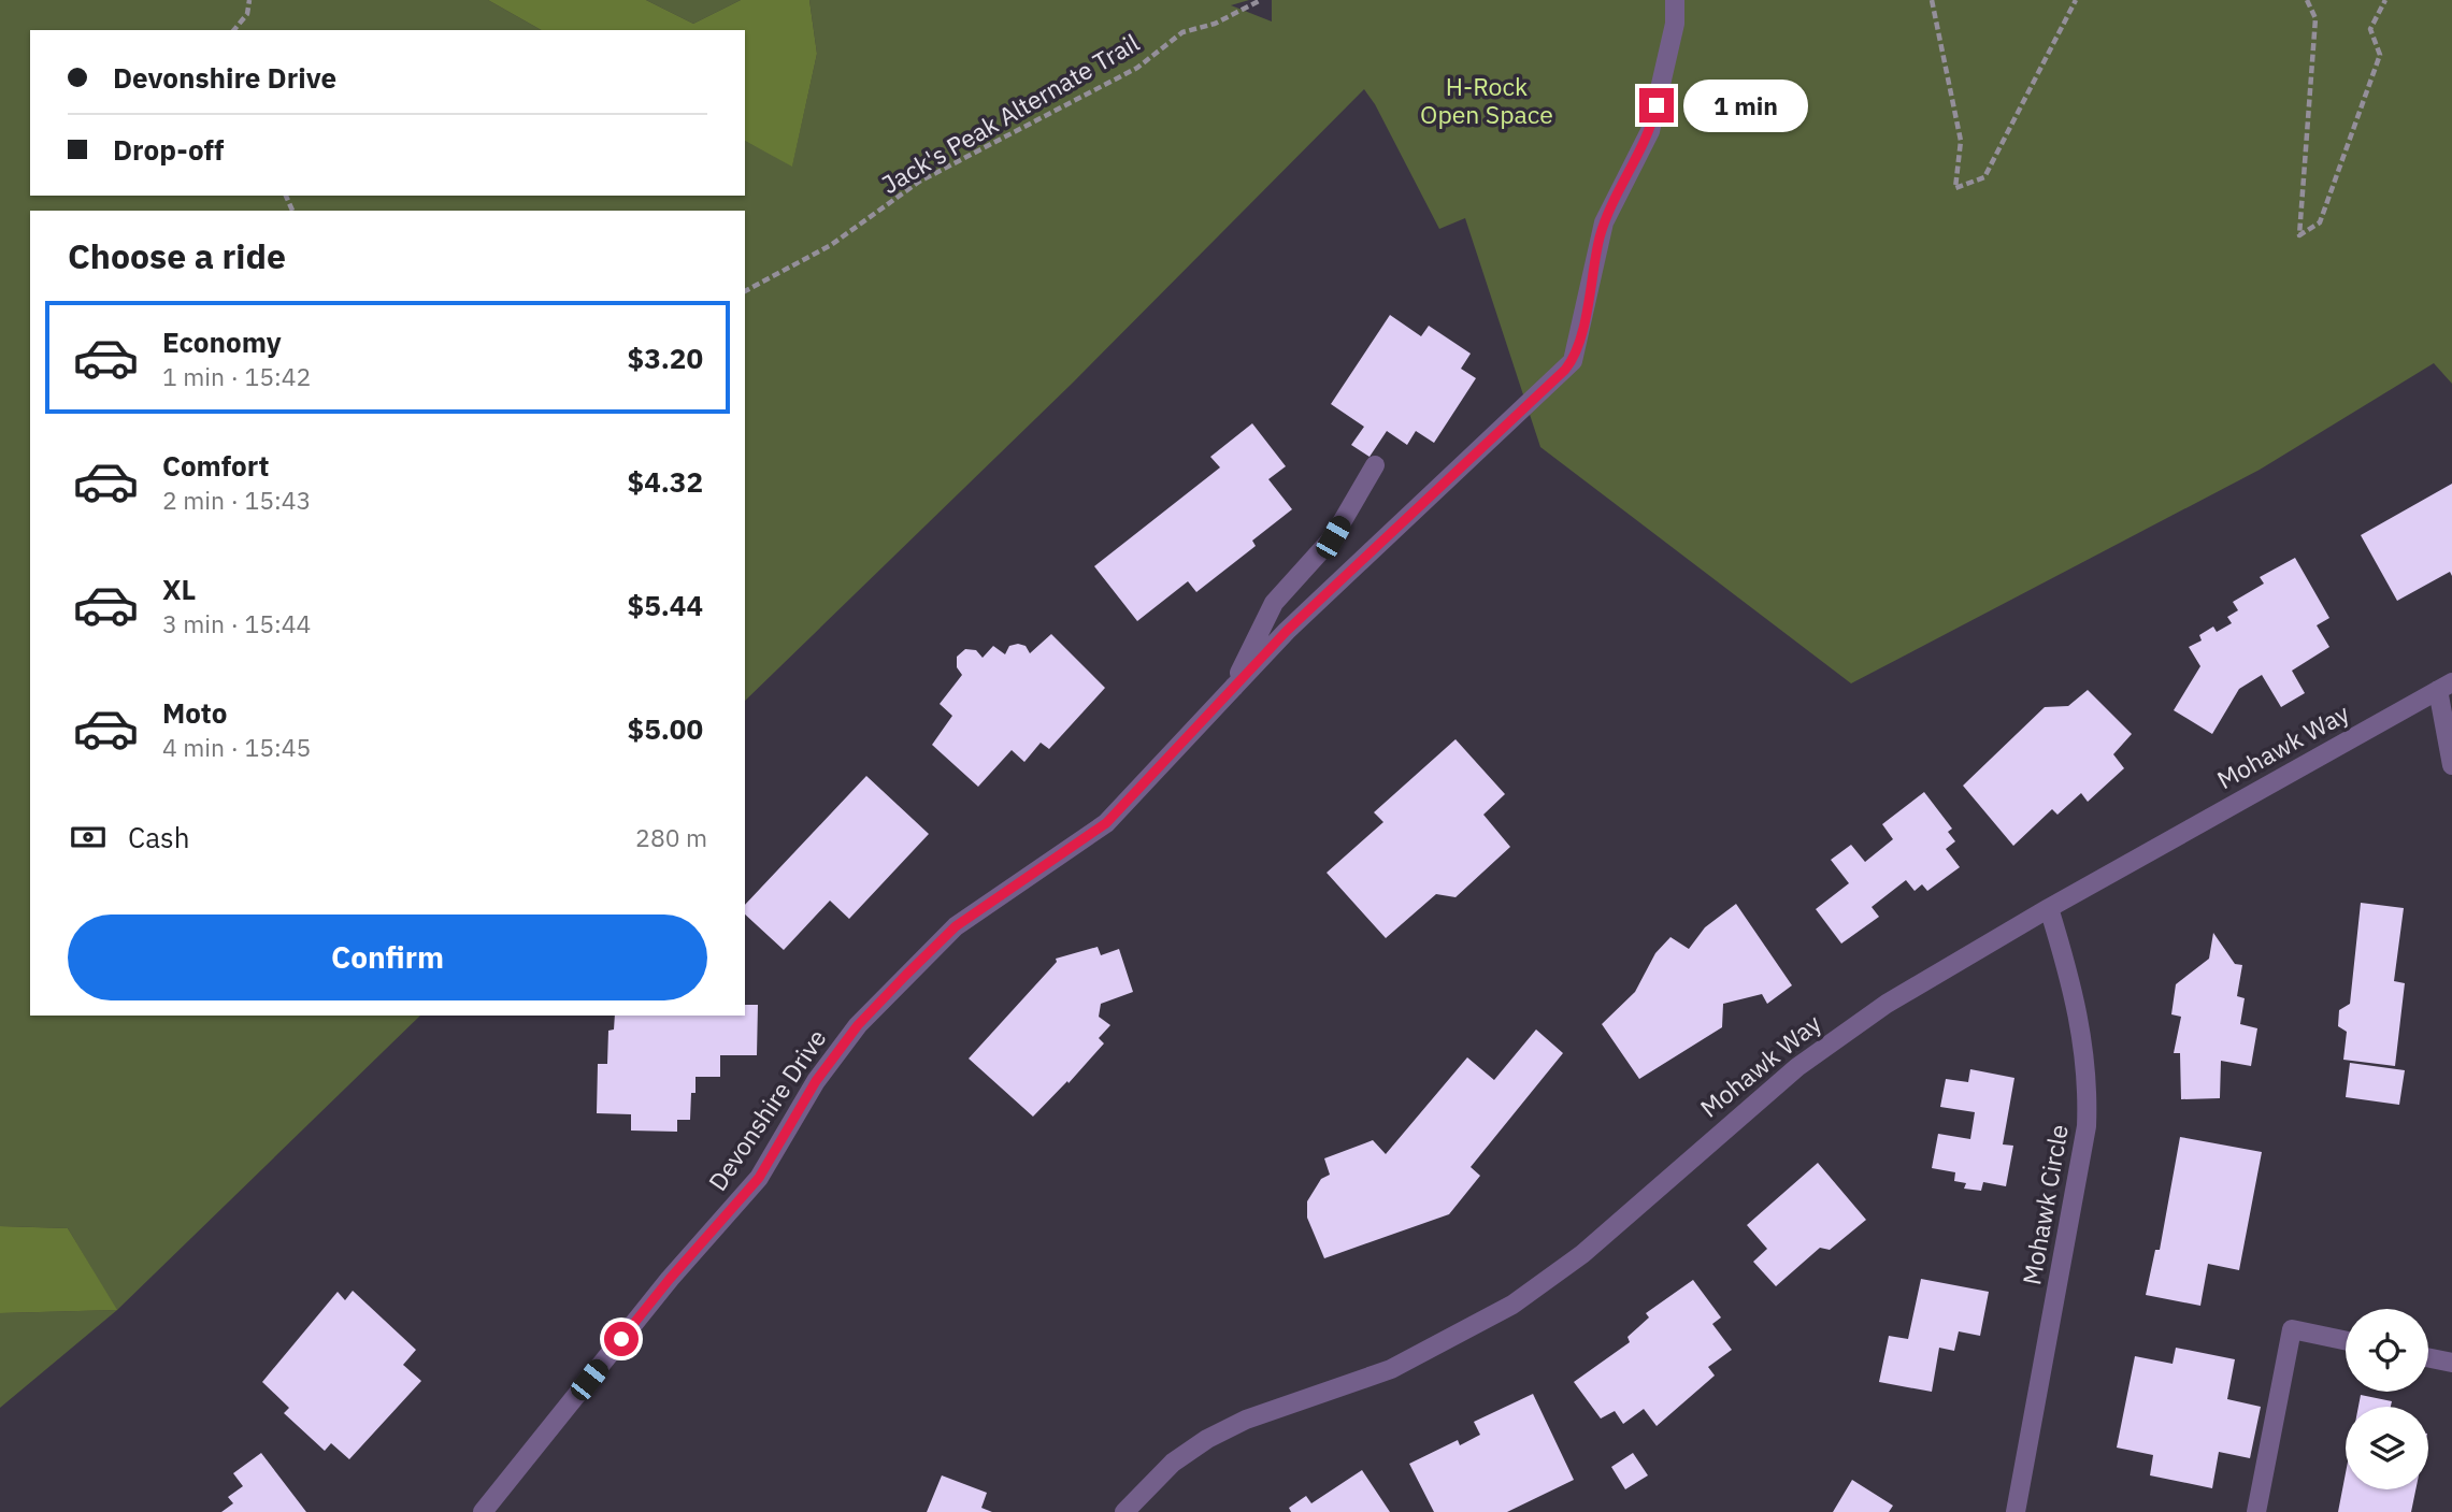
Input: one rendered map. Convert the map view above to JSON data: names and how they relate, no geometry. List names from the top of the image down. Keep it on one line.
{"streets":{"street":["Mohawk Way","Devonshire Drive","Mohawk Circle"],"path":["Jack's Peak Alternate Trail"]},"crossings":[["Mohawk Way","Mohawk Circle"]],"parks":["H-Rock Open Space"],"page":{"banner":["Devonshire Drive","Drop-off"],"bubble":"1 min","heading":"Choose a ride","list":[{"name":"Economy","note":"1 min · 15:42","value":"$3.20"},{"name":"Comfort","note":"2 min · 15:43","value":"$4.32"},{"name":"XL","note":"3 min · 15:44","value":"$5.44"},{"name":"Moto","note":"4 min · 15:45","value":"$5.00"}],"pay":["Cash","280 m"],"buttons":"Confirm"}}
